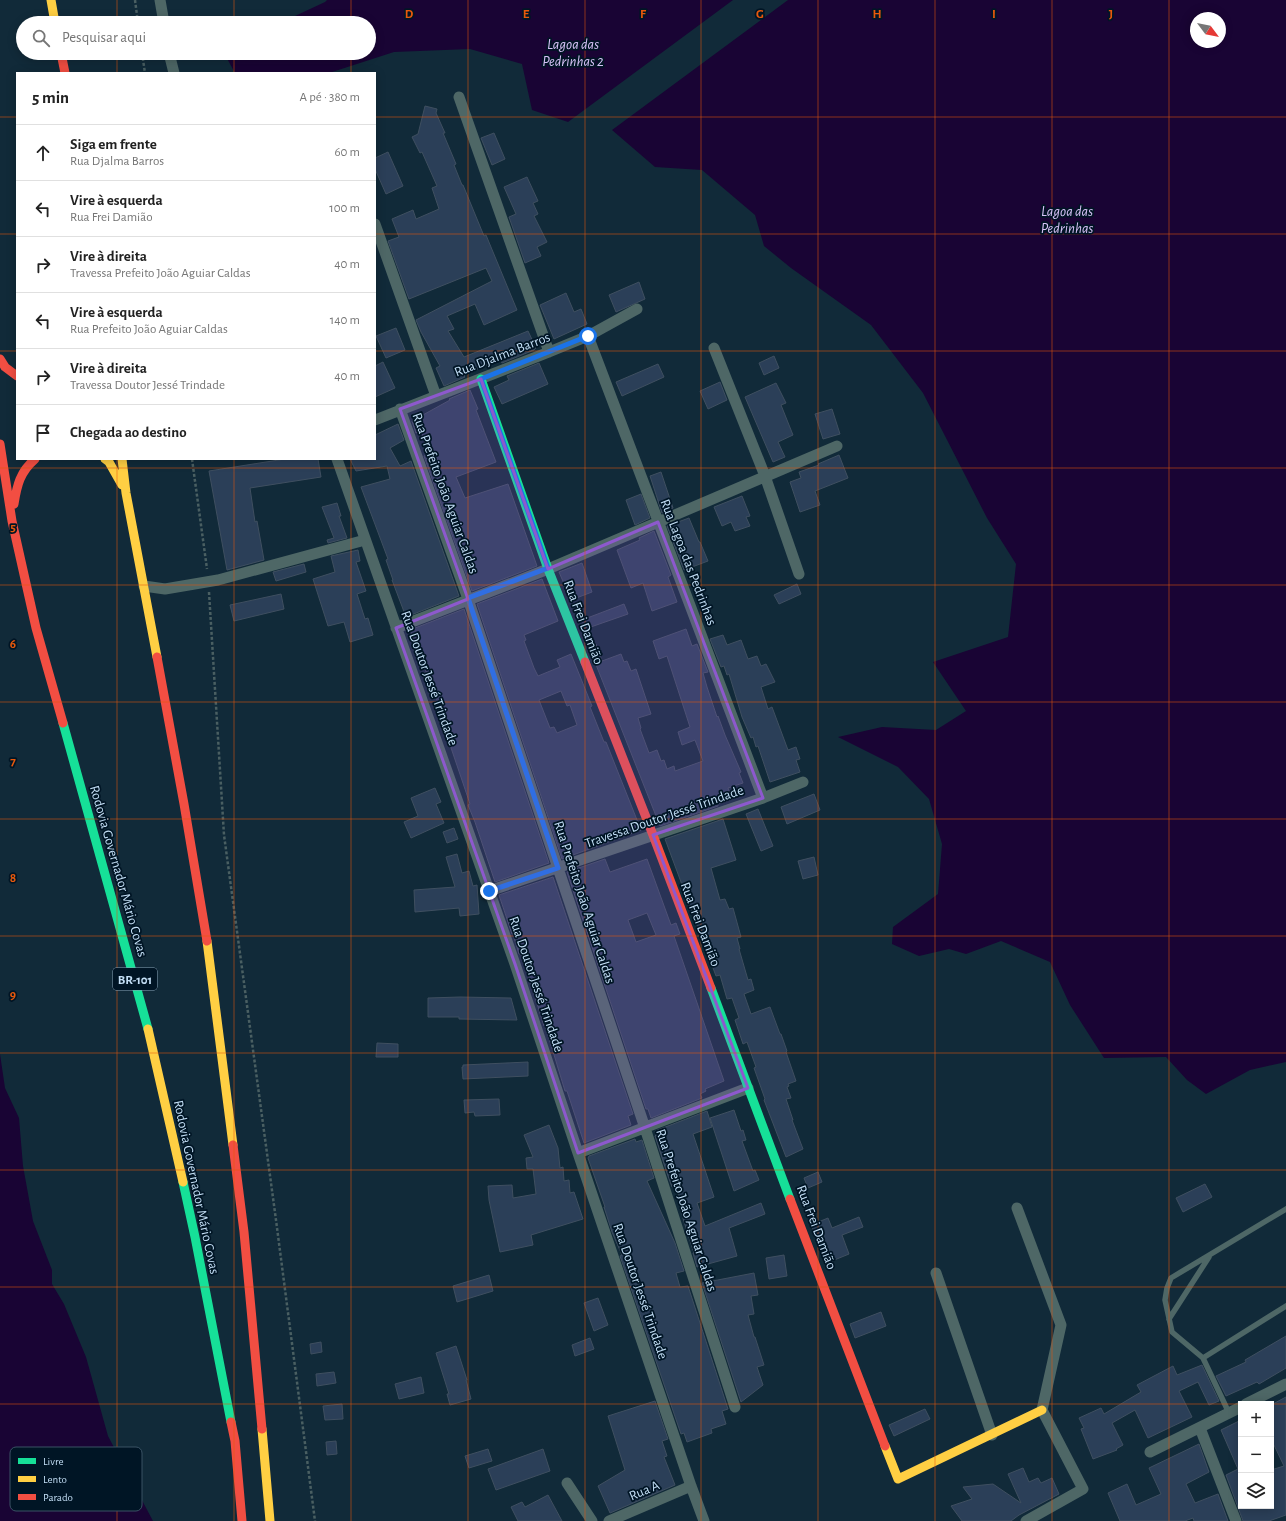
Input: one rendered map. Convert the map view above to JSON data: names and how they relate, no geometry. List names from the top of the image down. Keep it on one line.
{"streets":{"main road":["Rua Frei Damião","Rodovia Governador Mário Covas","BR-101"],"street":["Rua Djalma Barros","Rua Prefeito João Aguiar Caldas","Rua Lagoa das Pedrinhas","Rua Doutor Jessé Trindade","Travessa Doutor Jessé Trindade","Rua A"]},"crossings":[["Rua Djalma Barros","Rua Prefeito João Aguiar Caldas"],["Rua Djalma Barros","Rua Lagoa das Pedrinhas"],["Rua Djalma Barros","Rua Frei Damião"],["Rua Prefeito João Aguiar Caldas","Travessa Doutor Jessé Trindade"],["Rua Lagoa das Pedrinhas","Travessa Doutor Jessé Trindade"],["Rua Frei Damião","Travessa Doutor Jessé Trindade"],["Rua Doutor Jessé Trindade","Travessa Doutor Jessé Trindade"],["Rua Doutor Jessé Trindade","Rua A"]],"water":["Lagoa das Pedrinhas 2","Lagoa das Pedrinhas"],"legend":["Livre","Lento","Parado"],"north":"bottom right","page":{"search":"Pesquisar aqui","heading":["5 min","A pé · 380 m"],"list":[["Siga em frente","Rua Djalma Barros","60 m"],["Vire à esquerda","Rua Frei Damião","100 m"],["Vire à direita","Travessa Prefeito João Aguiar Caldas","40 m"],["Vire à esquerda","Rua Prefeito João Aguiar Caldas","140 m"],["Vire à direita","Travessa Doutor Jessé Trindade","40 m"],"Chegada ao destino"],"map_buttons":["+","−"]},"grid":{"columns":["D","E","F","G","H","I","J"],"rows":["5","6","7","8","9"]}}
